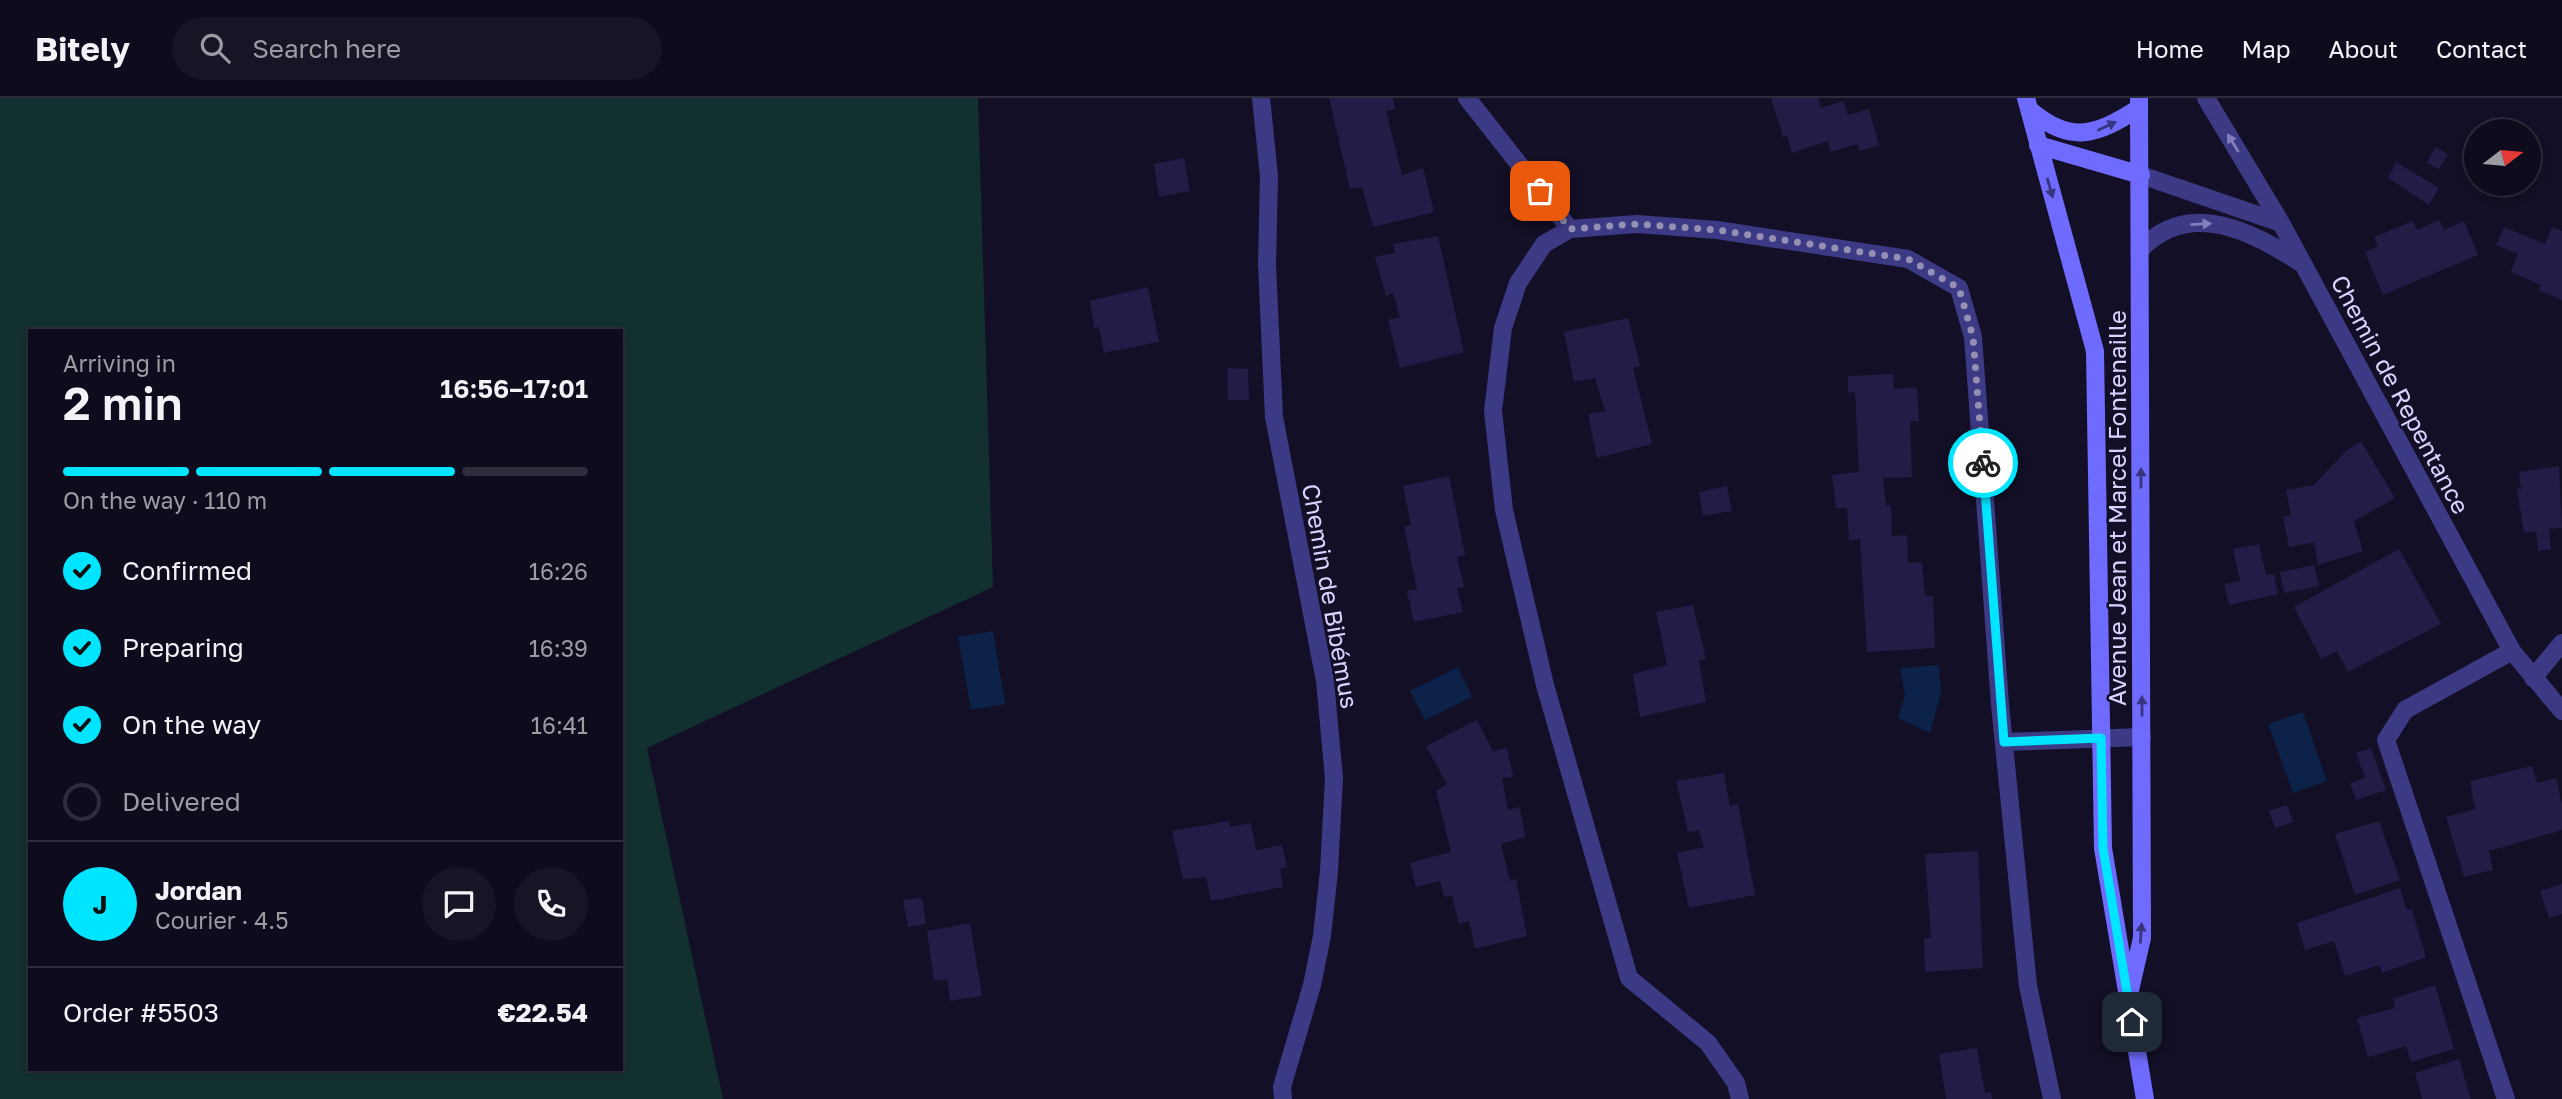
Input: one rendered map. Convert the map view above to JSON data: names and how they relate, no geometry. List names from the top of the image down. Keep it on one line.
{"streets":{"main road":["Avenue Jean et Marcel Fontenaille"],"street":["Chemin de Repentance","Chemin de Bibémus"]},"north":"right","page":{"header":"Bitely","search":"Search here","nav":["Home","Map","About","Contact"],"heading":["2 min","Arriving in","16:56–17:01"],"panel":["Jordan","Courier · 4.5","Order #5503","€22.54"],"bar":"On the way · 110 m","list":[["Confirmed","16:26"],["Preparing","16:39"],["On the way","16:41"],"Delivered"],"round":"J"}}
